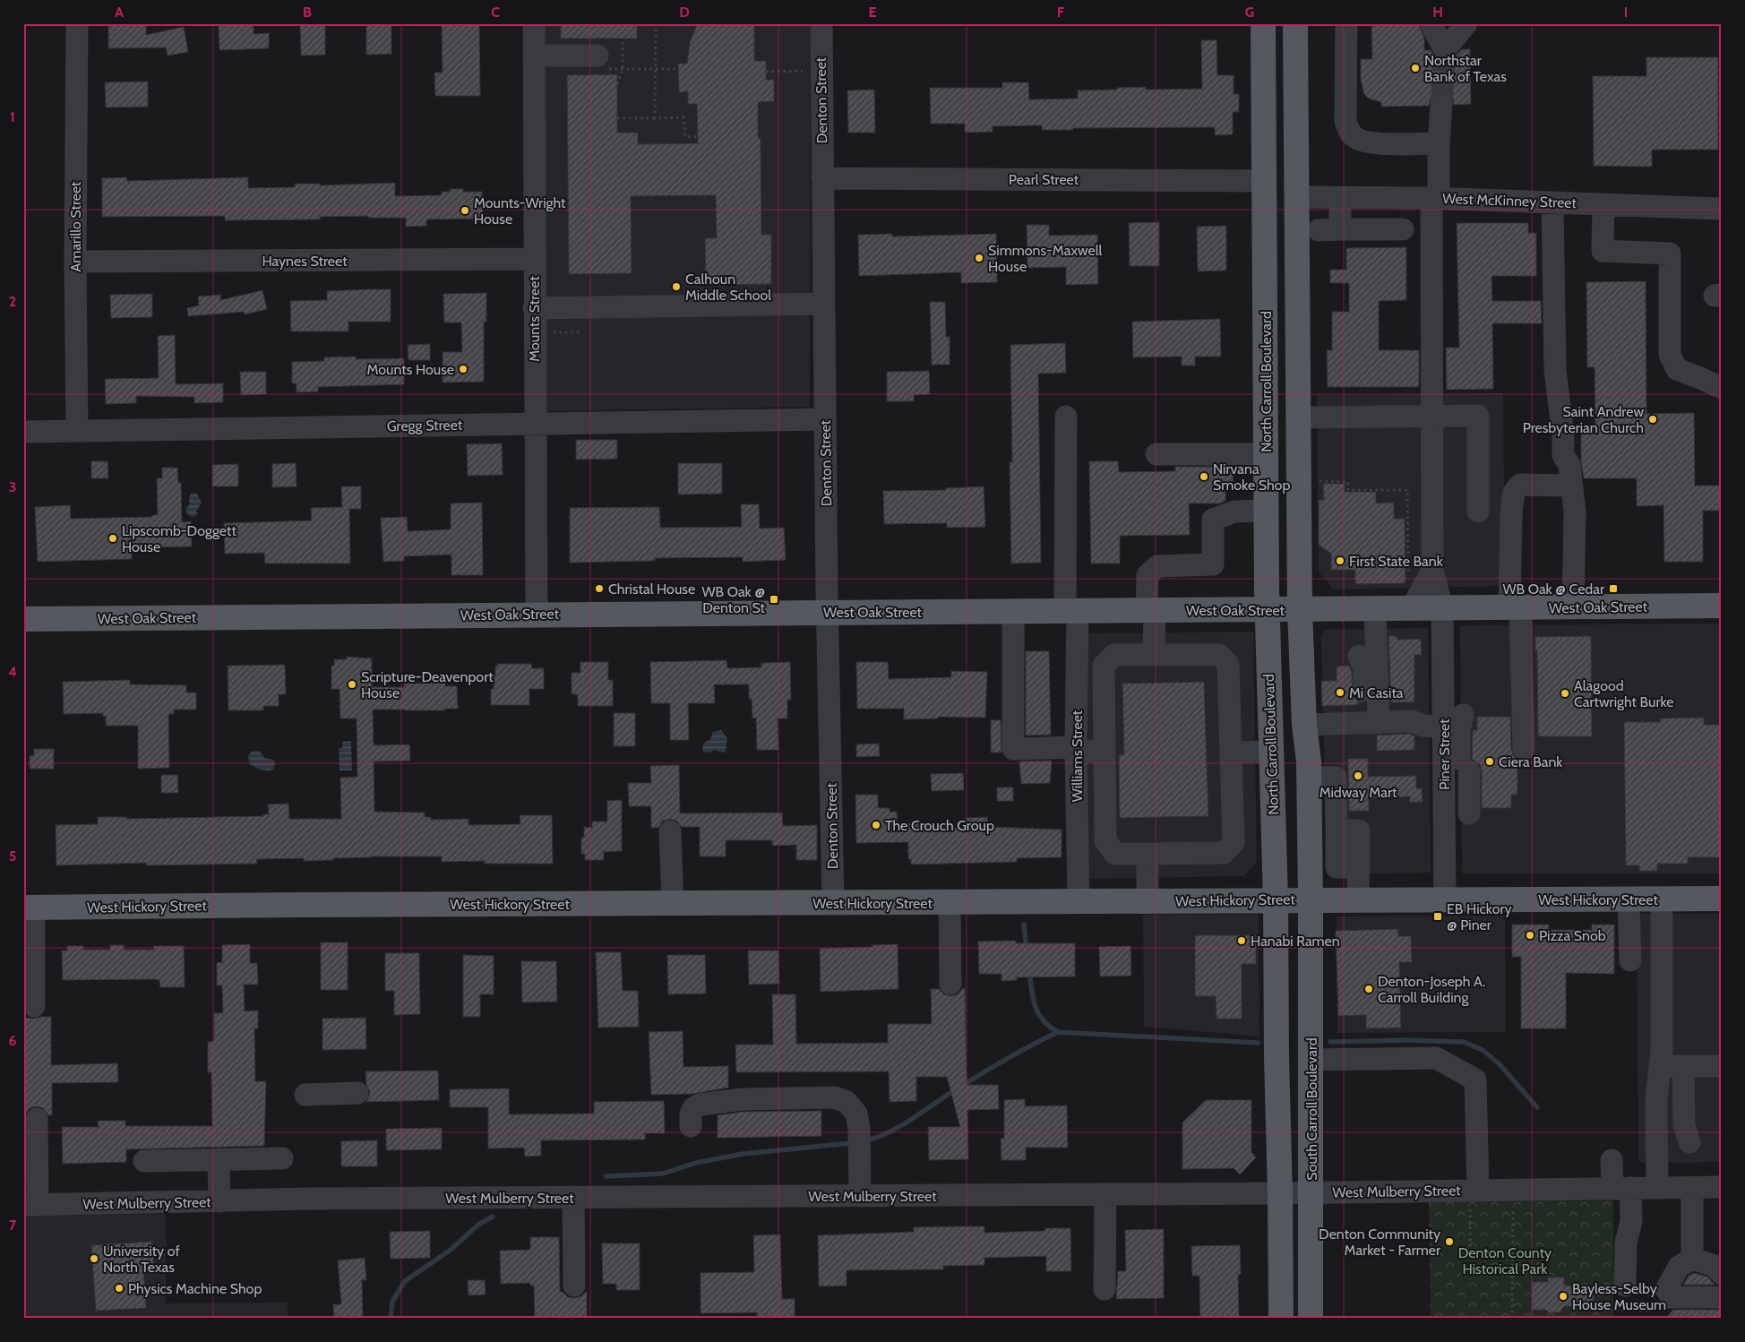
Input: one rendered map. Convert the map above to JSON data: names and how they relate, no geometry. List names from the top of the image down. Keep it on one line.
{"streets":{"main road":["North Carroll Boulevard","West Oak Street","West Hickory Street","South Carroll Boulevard"],"street":["Denton Street","Pearl Street","West McKinney Street","Amarillo Street","Haynes Street","Mounts Street","Gregg Street","Piner Street","Williams Street","West Mulberry Street"]},"crossings":[["Denton Street","Pearl Street"],["Denton Street","Gregg Street"],["Denton Street","West Oak Street"],["Denton Street","West Hickory Street"],["Pearl Street","North Carroll Boulevard"],["Amarillo Street","Haynes Street"],["Amarillo Street","Gregg Street"],["Haynes Street","Mounts Street"],["Mounts Street","Gregg Street"],["Mounts Street","West Oak Street"],["North Carroll Boulevard","West Oak Street"],["North Carroll Boulevard","West Hickory Street"],["West Oak Street","Piner Street"],["West Oak Street","Williams Street"],["Piner Street","West Hickory Street"],["Williams Street","West Hickory Street"],["West Hickory Street","South Carroll Boulevard"],["South Carroll Boulevard","West Mulberry Street"]],"parks":["Denton County Historical Park"],"places":{"other":["Northstar Bank of Texas","Mounts-Wright House","Simmons-Maxwell House","Calhoun Middle School","Mounts House","Saint Andrew Presbyterian Church","Nirvana Smoke Shop","Lipscomb-Doggett House","First State Bank","Christal House","Scripture-Deavenport House","Mi Casita","Alagood Cartwright Burke","Ciera Bank","Midway Mart","The Crouch Group","Pizza Snob","Hanabi Ramen","Denton-Joseph A. Carroll Building","Denton Community Market - Farmer","University of North Texas","Physics Machine Shop","Bayless-Selby House Museum"],"transit":["WB Oak @ Cedar","WB Oak @ Denton St","EB Hickory @ Piner"]},"grid":{"columns":["A","B","C","D","E","F","G","H","I"],"rows":["1","2","3","4","5","6","7"]}}
